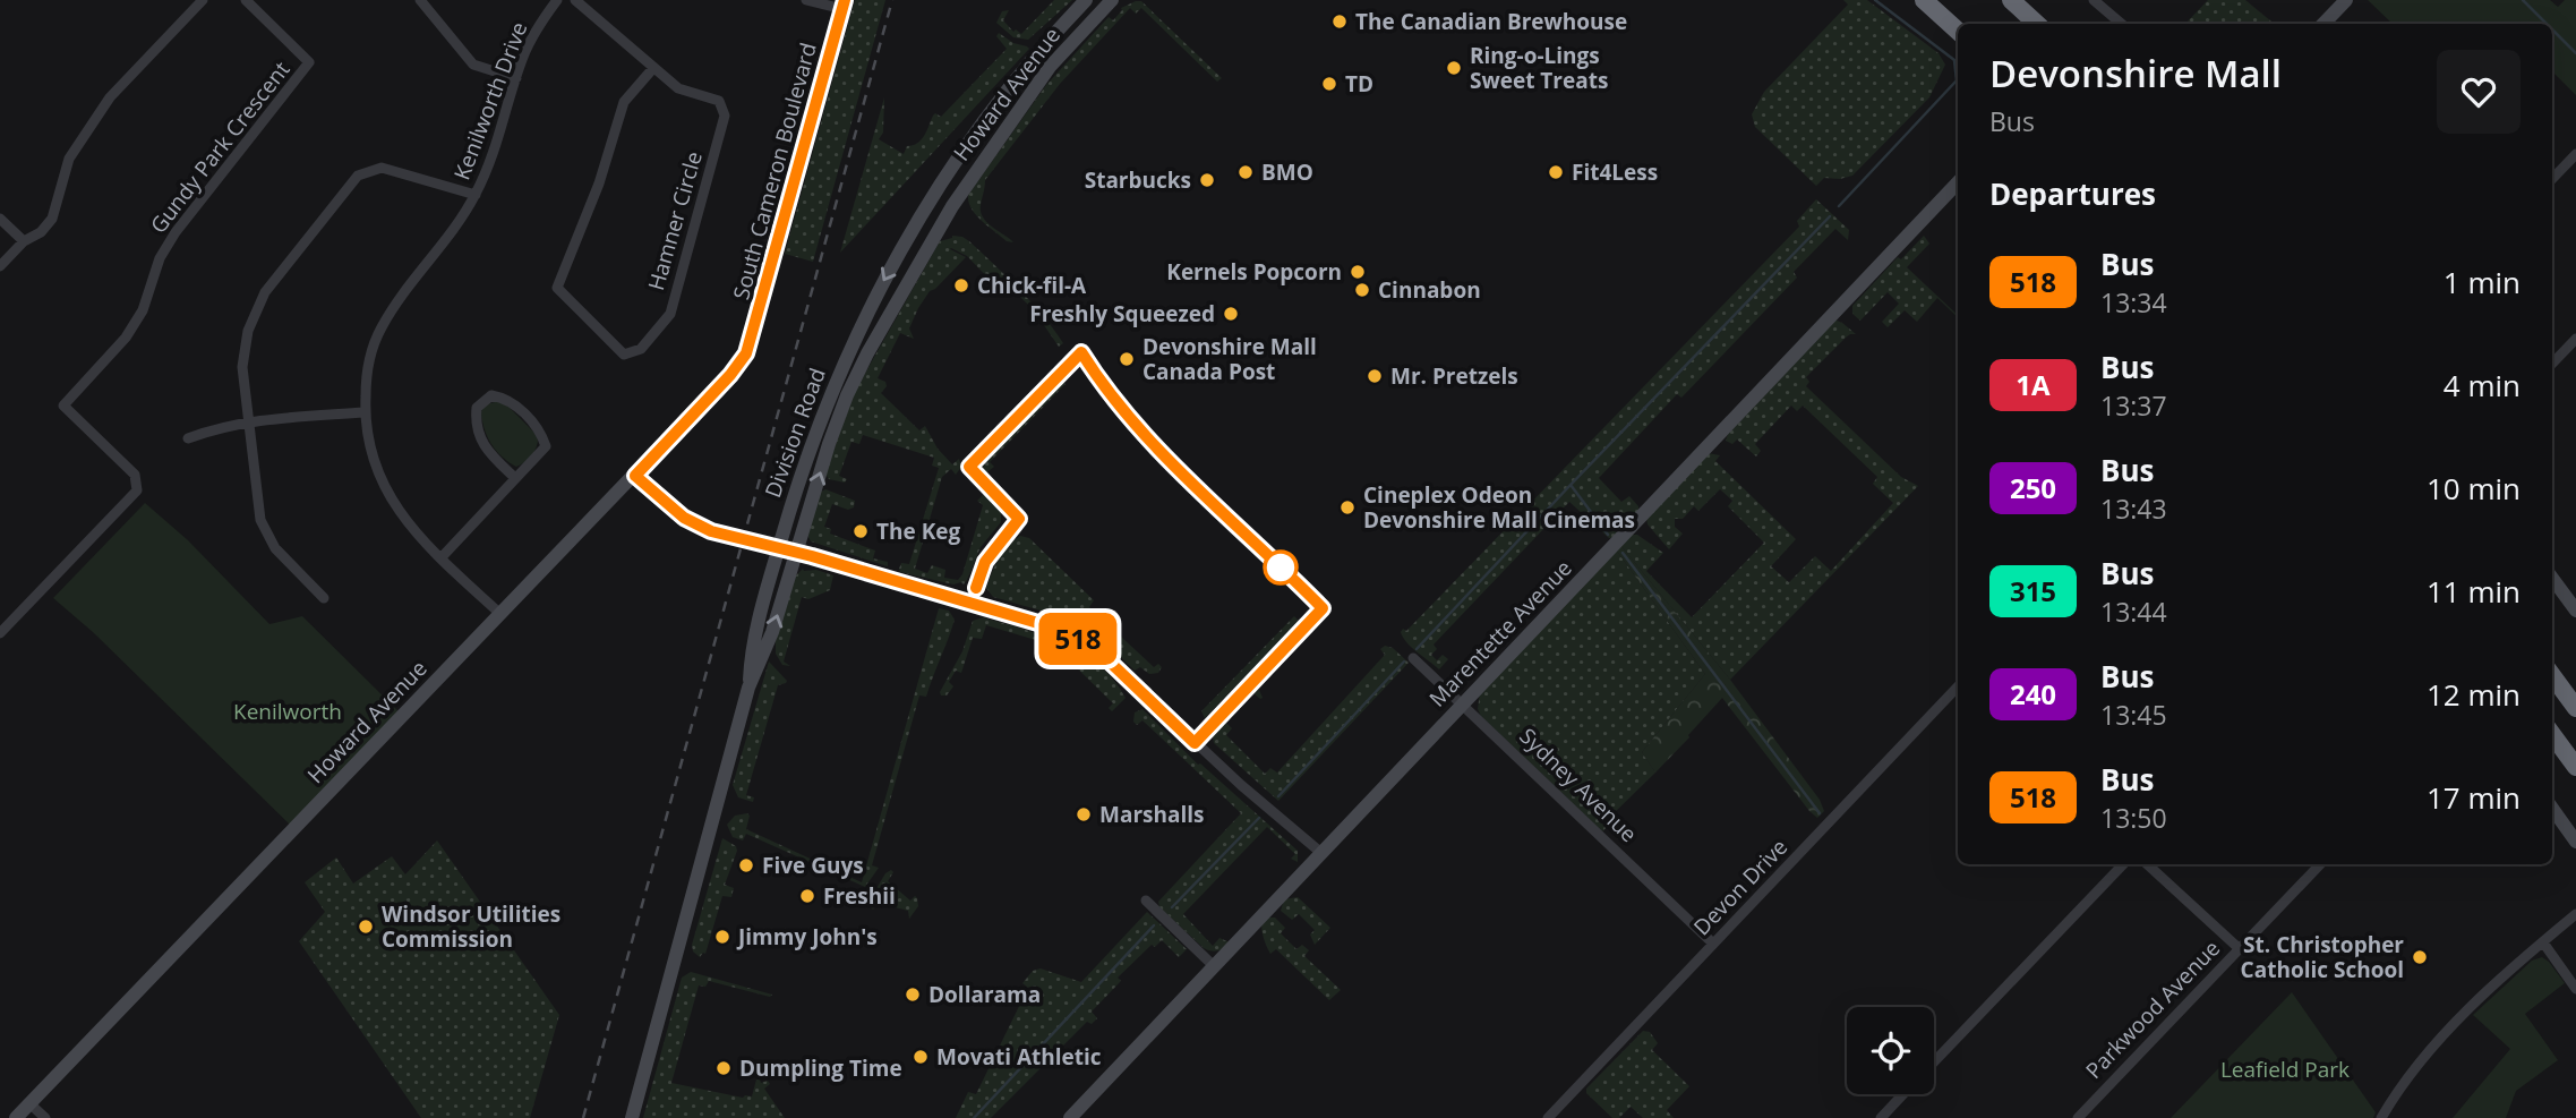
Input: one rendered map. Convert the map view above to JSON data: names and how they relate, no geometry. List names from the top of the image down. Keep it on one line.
{"streets":{"street":["Howard Avenue","Kenilworth Drive","Gundy Park Crescent","South Cameron Boulevard","Hamner Circle","Division Road","Marentette Avenue","Sydney Avenue","Devon Drive","Parkwood Avenue"]},"crossings":[["Howard Avenue","Kenilworth Drive"],["Howard Avenue","South Cameron Boulevard"],["Howard Avenue","Division Road"],["Marentette Avenue","Sydney Avenue"],["Sydney Avenue","Devon Drive"]],"parks":["Kenilworth","Leafield Park"],"places":["The Canadian Brewhouse","Ring-o-Lings Sweet Treats","TD","BMO","Fit4Less","Starbucks","Kernels Popcorn","Chick-fil-A","Cinnabon","Freshly Squeezed","Devonshire Mall Canada Post","Mr. Pretzels","Cineplex Odeon Devonshire Mall Cinemas","The Keg","Marshalls","Five Guys","Freshii","Windsor Utilities Commission","Jimmy John's","St. Christopher Catholic School","Dollarama","Movati Athletic","Dumpling Time"],"lines":["bus line 518"],"page":{"on_map":"518","heading":[["Devonshire Mall","Bus"],"Departures"],"list":[{"mark":"518","name":"Bus","note":"13:34","value":"1 min"},{"mark":"1A","name":"Bus","note":"13:37","value":"4 min"},{"mark":"250","name":"Bus","note":"13:43","value":"10 min"},{"mark":"315","name":"Bus","note":"13:44","value":"11 min"},{"mark":"240","name":"Bus","note":"13:45","value":"12 min"},{"mark":"518","name":"Bus","note":"13:50","value":"17 min"}]}}
